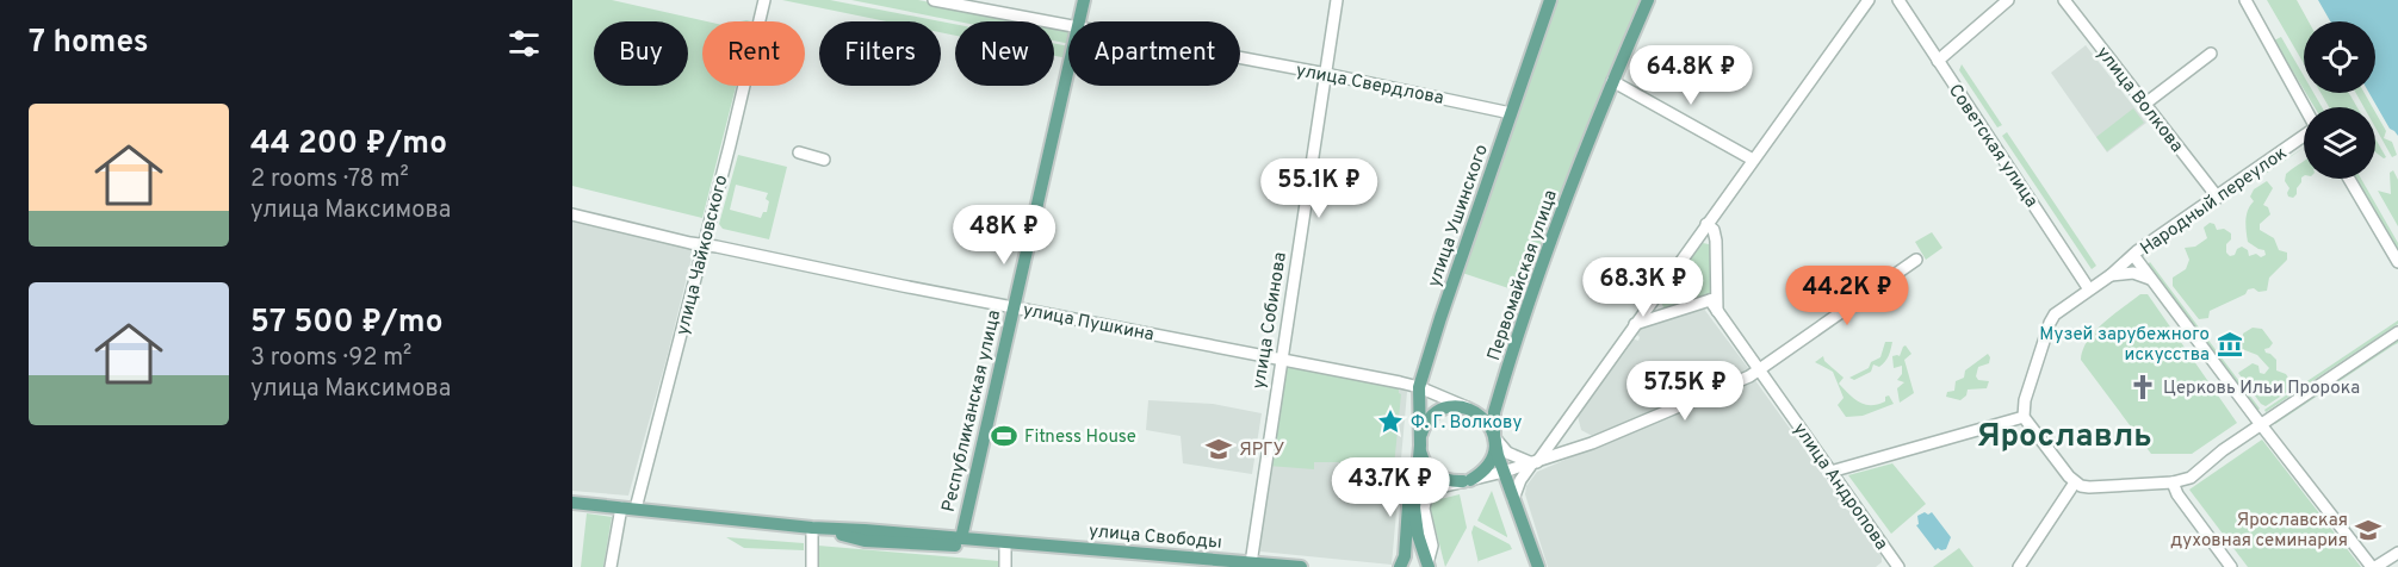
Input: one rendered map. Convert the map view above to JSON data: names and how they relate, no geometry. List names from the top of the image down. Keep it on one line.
{"streets":{"main road":["улица Ушинского","Первомайская улица","Республиканская улица","улица Свободы"],"street":["улица Свердлова","улица Волкова","Советская улица","Народный переулок","улица Чайковского","улица Собинова","улица Пушкина","улица Андропова"]},"crossings":[["улица Свердлова","улица Ушинского"],["улица Свердлова","улица Собинова"],["улица Волкова","Народный переулок"],["Советская улица","Народный переулок"],["улица Ушинского","Первомайская улица"],["улица Ушинского","улица Пушкина"],["улица Чайковского","улица Пушкина"],["улица Чайковского","улица Свободы"],["Первомайская улица","улица Пушкина"],["улица Собинова","улица Пушкина"],["улица Собинова","улица Свободы"],["улица Пушкина","Республиканская улица"],["Республиканская улица","улица Свободы"]],"districts":["Ярославль"],"places":{"museum":["Музей зарубежного искусства"],"church":["Церковь Ильи Пророка"],"place":["Ф. Г. Волкову"],"sports":["Fitness House"],"school or university":["ЯРГУ","Ярославская духовная семинария"]},"page":{"heading":"7 homes","chip":["Buy","Rent","Filters","New","Apartment"],"price":["64.8K ₽","55.1K ₽","48K ₽","68.3K ₽","44.2K ₽","57.5K ₽","43.7K ₽"],"list":[{"name":"44 200 ₽/mo","note":"2 rooms · 78 m² · улица Максимова"},{"name":"57 500 ₽/mo","note":"3 rooms · 92 m² · улица Максимова"}]}}
